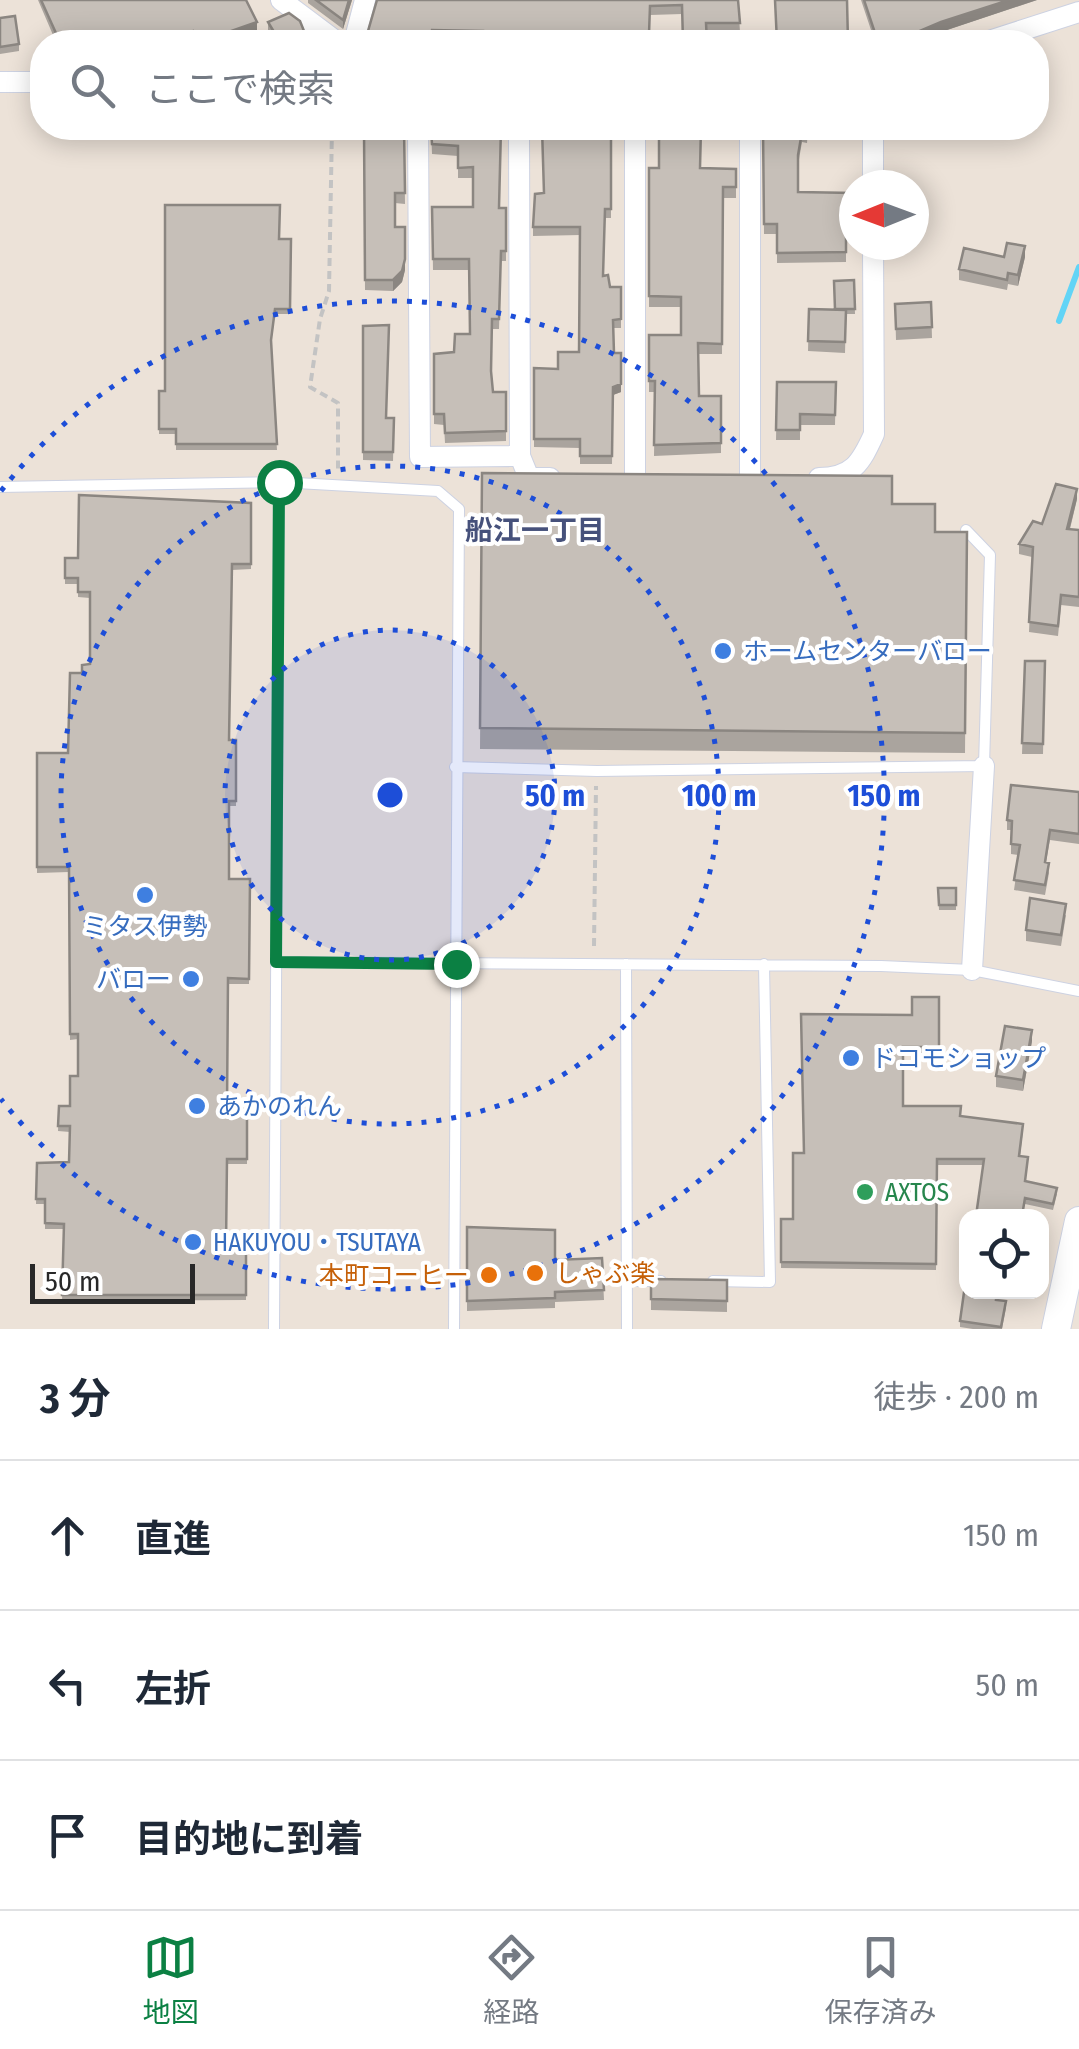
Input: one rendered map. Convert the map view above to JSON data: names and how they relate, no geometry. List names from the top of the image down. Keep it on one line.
{"districts":["船江一丁目"],"places":["ホームセンターバロー","ミタス伊勢","バロー","ドコモショップ","あかのれん","AXTOS","HAKUYOU・TSUTAYA","しゃぶ楽","本町コーヒー"],"scale_bar":"50 m","north":"left","page":{"search":"ここで検索","scale":"50 m","heading":["3 分","徒歩 · 200 m"],"list":[["直進","150 m"],["左折","50 m"],"目的地に到着"],"nav":["地図","経路","保存済み"]},"rings":["50 m","100 m","150 m"]}
